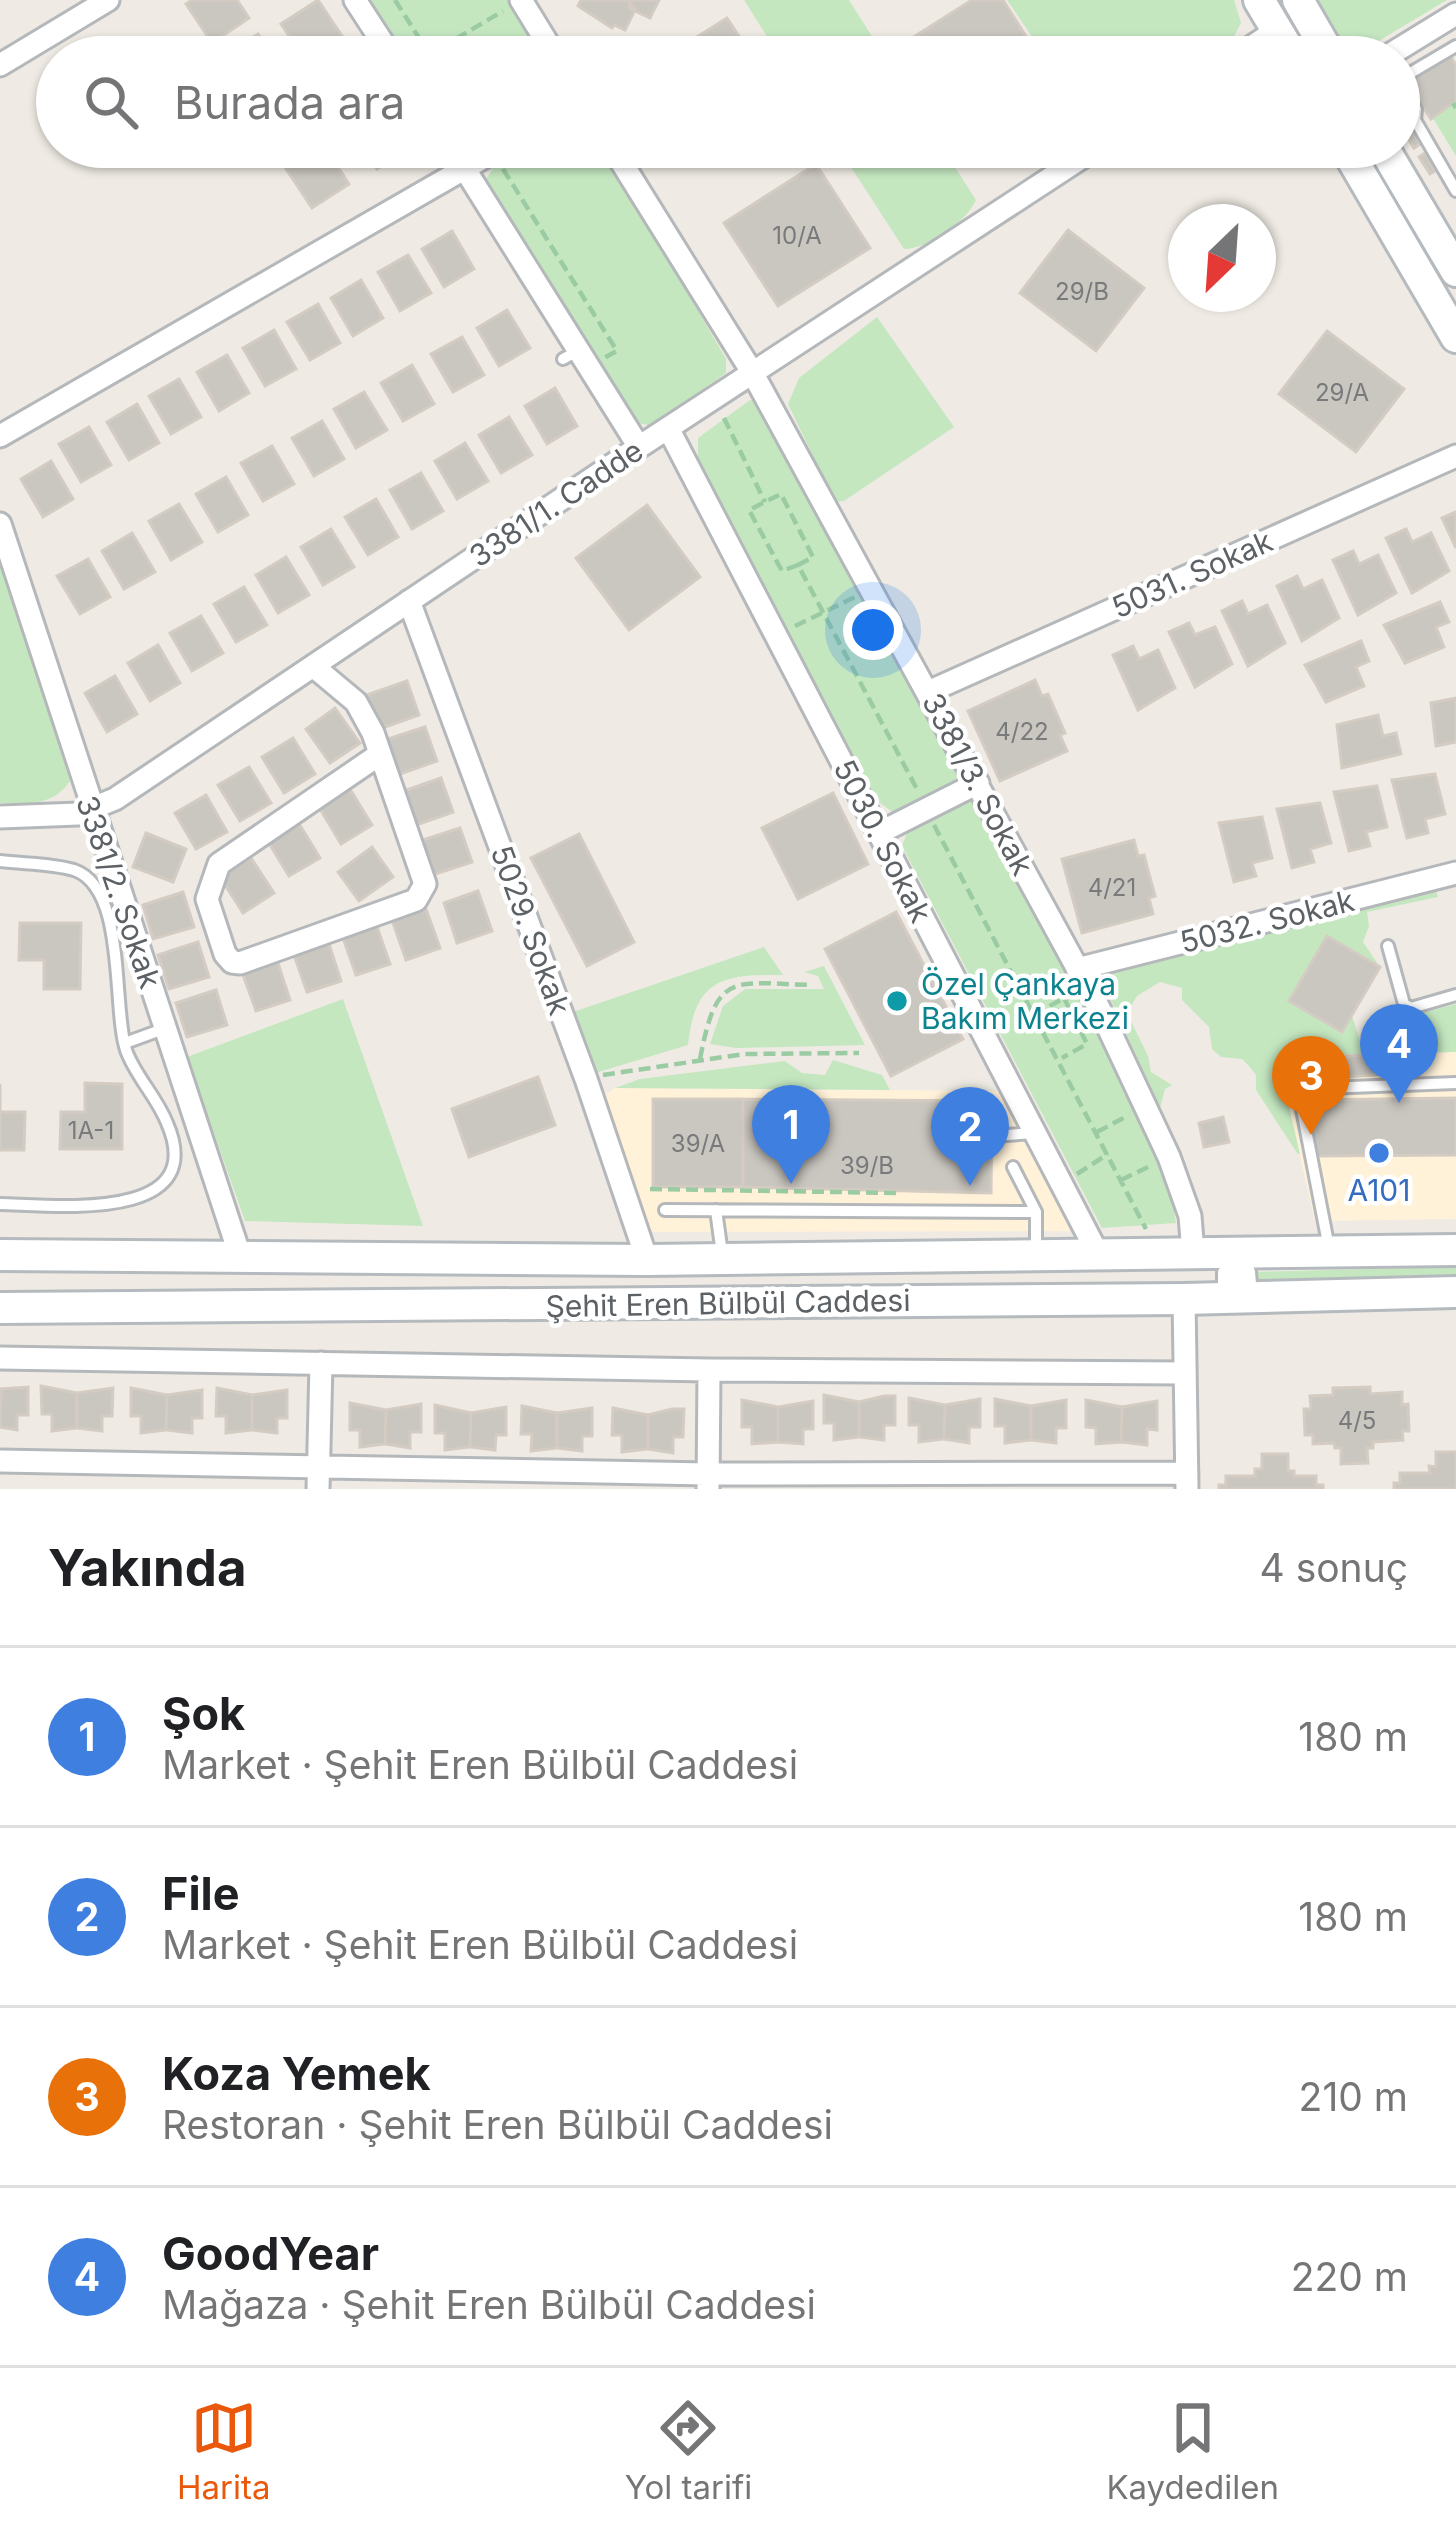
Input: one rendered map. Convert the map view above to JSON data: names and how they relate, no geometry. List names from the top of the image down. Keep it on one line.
{"streets":{"main road":["Şehit Eren Bülbül Caddesi"],"street":["3381/1. Cadde","5031. Sokak","3381/3. Sokak","5030. Sokak","3381/2. Sokak","5032. Sokak","5029. Sokak"]},"crossings":[["3381/1. Cadde","3381/3. Sokak"],["3381/1. Cadde","5030. Sokak"],["3381/1. Cadde","3381/2. Sokak"],["3381/1. Cadde","5029. Sokak"],["5031. Sokak","3381/3. Sokak"],["3381/3. Sokak","5032. Sokak"],["3381/3. Sokak","Şehit Eren Bülbül Caddesi"],["5030. Sokak","Şehit Eren Bülbül Caddesi"],["3381/2. Sokak","Şehit Eren Bülbül Caddesi"],["5029. Sokak","Şehit Eren Bülbül Caddesi"]],"places":["Özel Çankaya Bakım Merkezi","A101"],"house_numbers":["10/A","29/B","29/A","4/22","4/21","1A-1","39/A","39/B","4/5"],"north":"bottom left","page":{"search":"Burada ara","pins":["4","3","1","2"],"heading":["Yakında","4 sonuç"],"list":[{"mark":"1","name":"Şok","note":"Market · Şehit Eren Bülbül Caddesi","value":"180 m"},{"mark":"2","name":"File","note":"Market · Şehit Eren Bülbül Caddesi","value":"180 m"},{"mark":"3","name":"Koza Yemek","note":"Restoran · Şehit Eren Bülbül Caddesi","value":"210 m"},{"mark":"4","name":"GoodYear","note":"Mağaza · Şehit Eren Bülbül Caddesi","value":"220 m"}],"nav":["Harita","Yol tarifi","Kaydedilen"]}}
